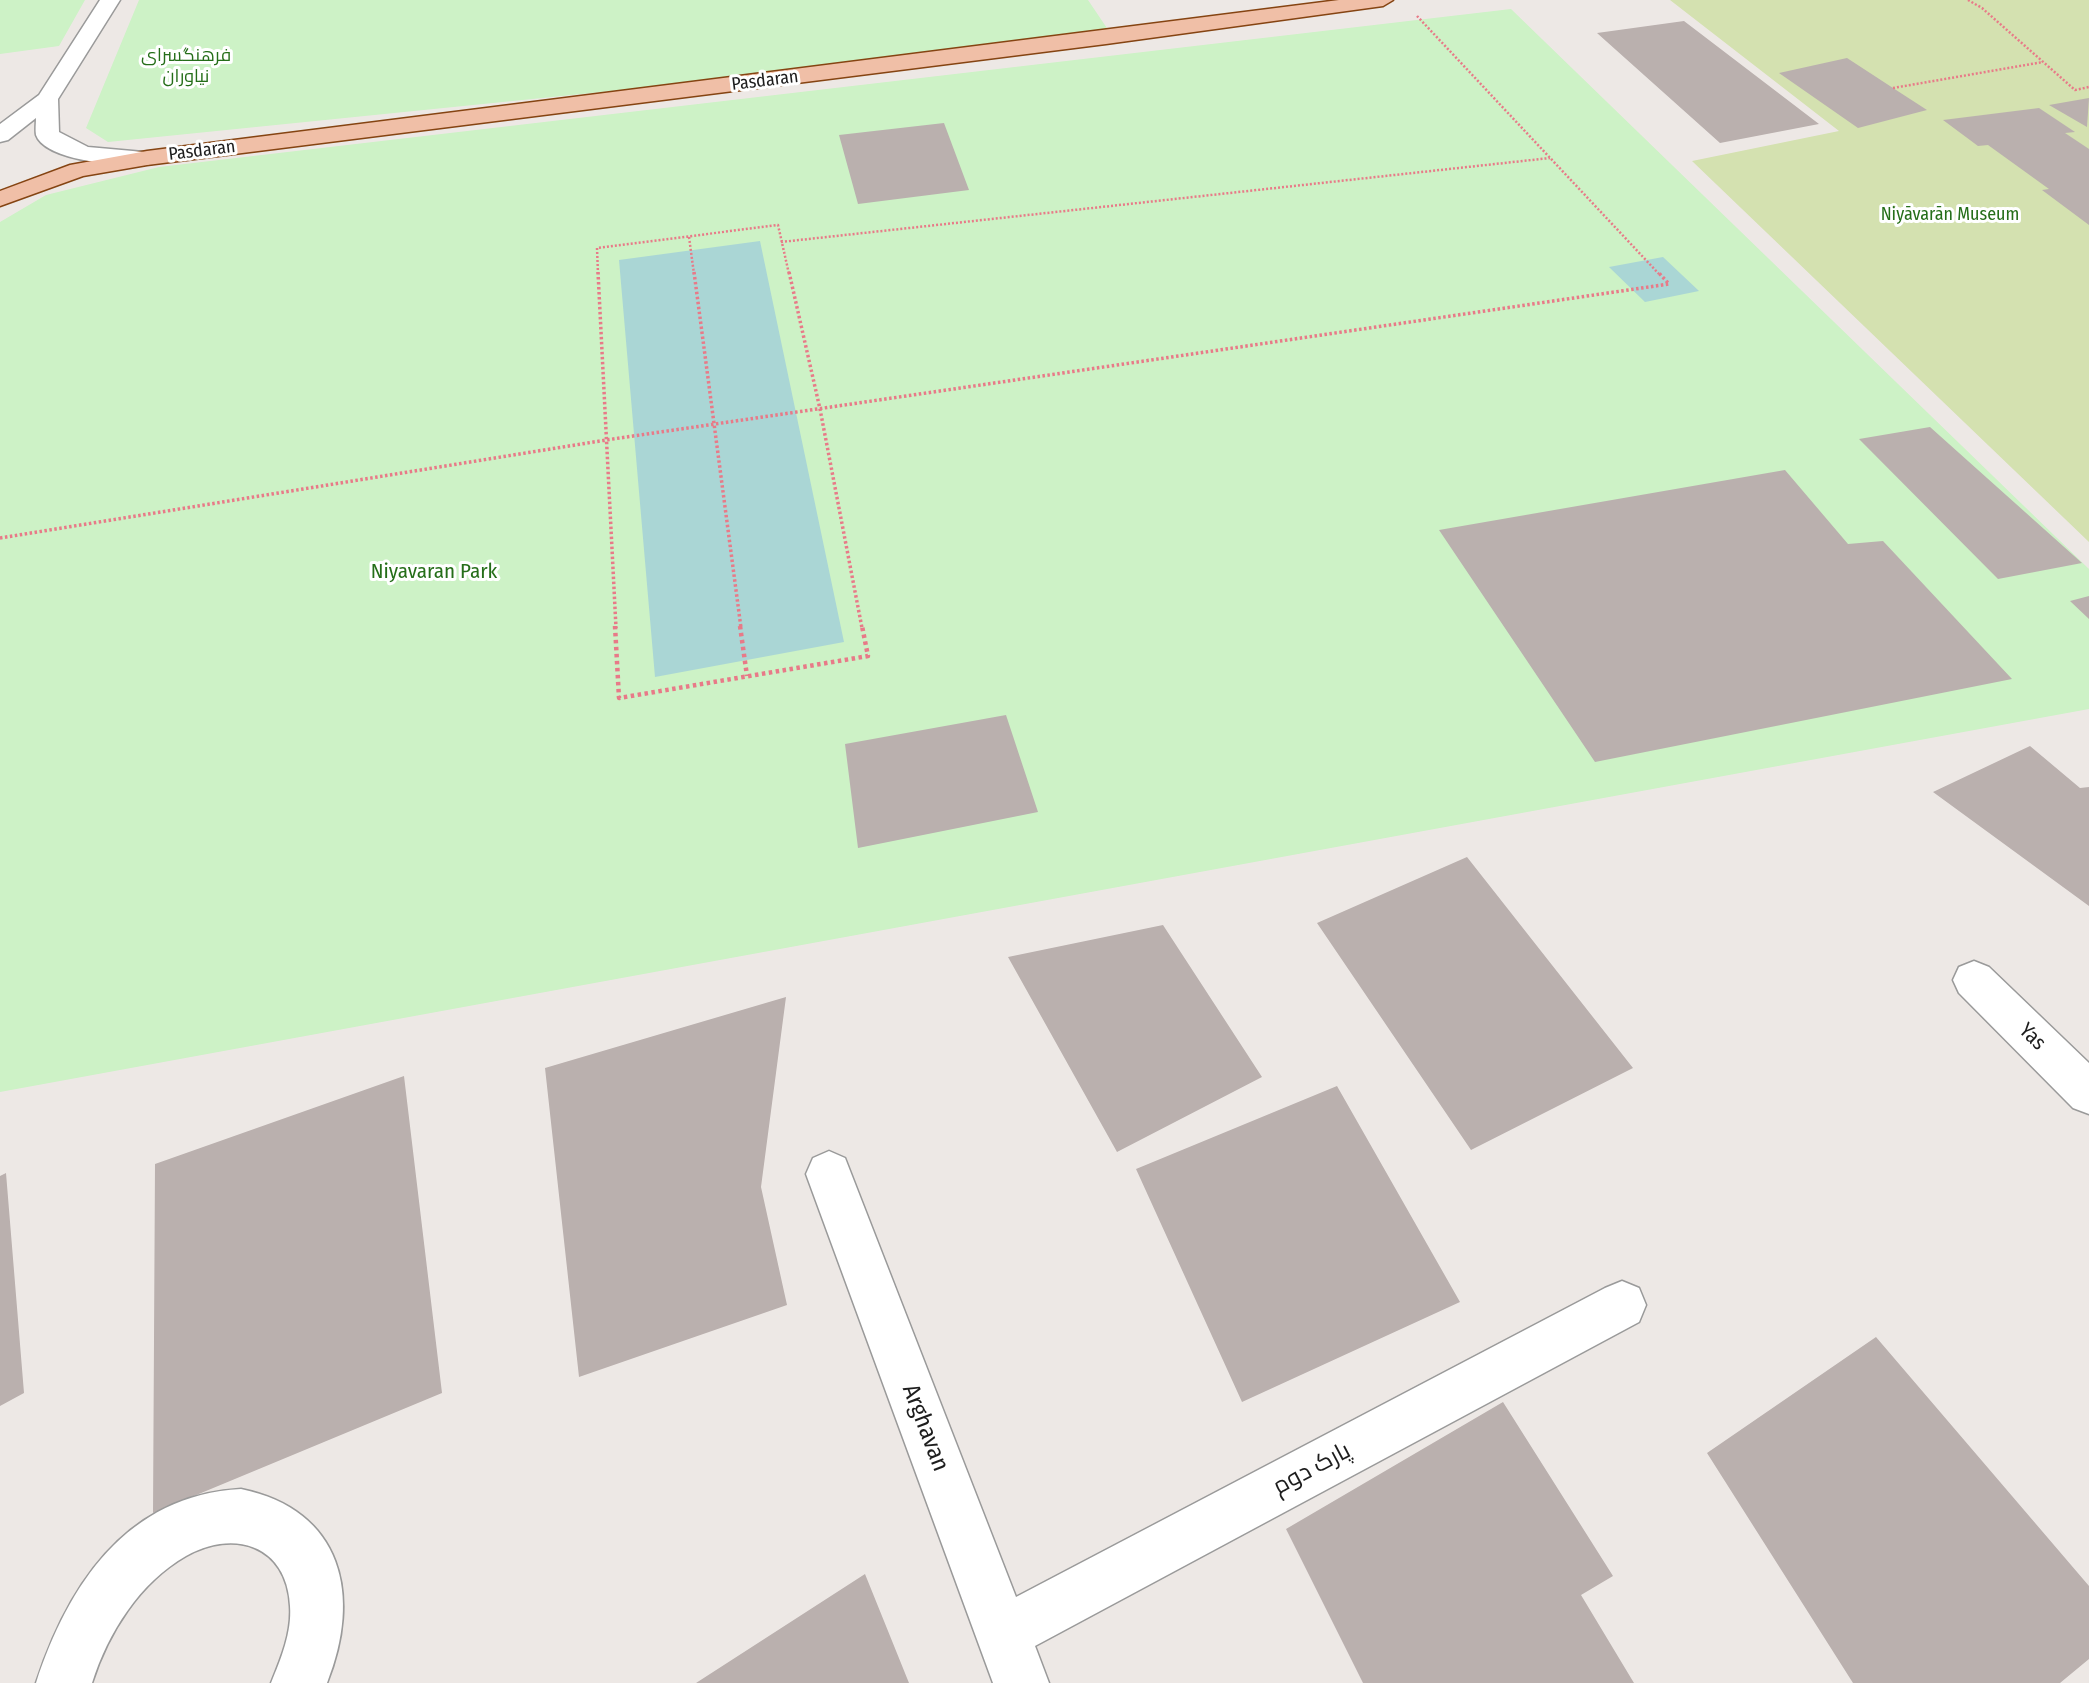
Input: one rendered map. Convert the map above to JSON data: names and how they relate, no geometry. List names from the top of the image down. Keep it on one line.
{"streets":{"main road":["Pasdaran"],"street":["Yas","Arghavan","پارک دوم"]},"crossings":[["Arghavan","پارک دوم"]],"parks":["فرهنگسرای نیاوران","Niyāvarān Museum","Niyavaran Park"]}
